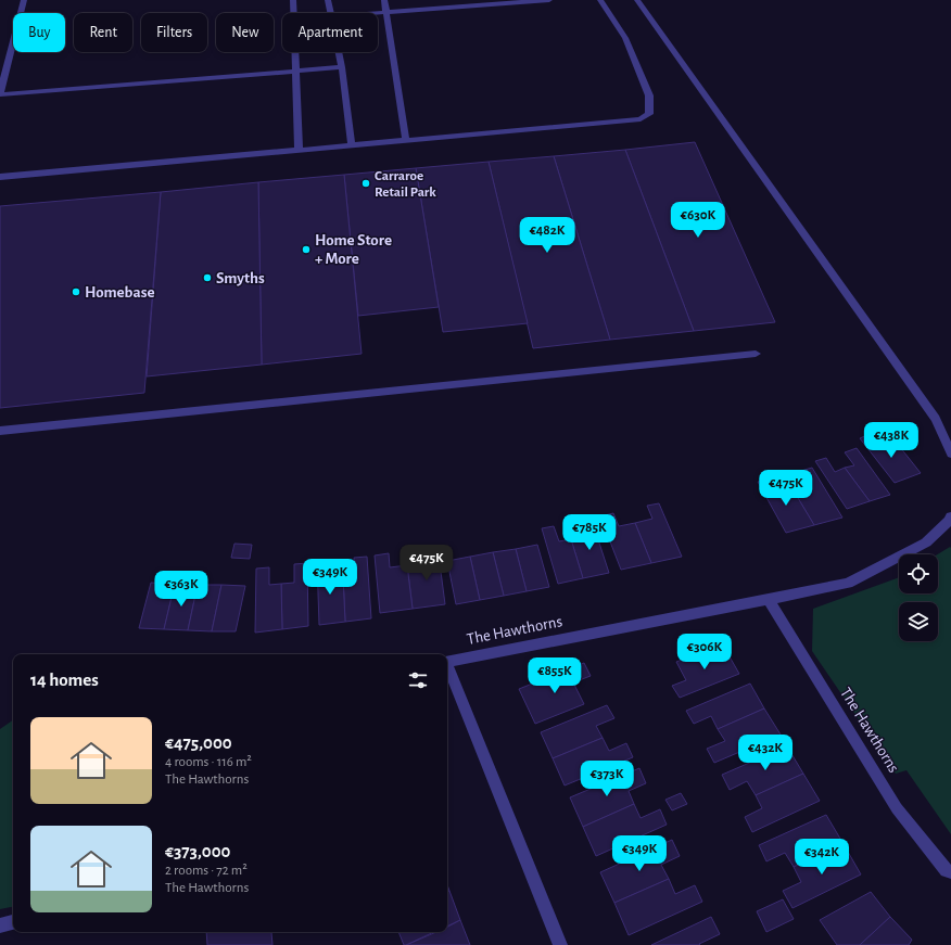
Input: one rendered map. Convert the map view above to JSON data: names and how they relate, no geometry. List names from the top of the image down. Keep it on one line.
{"streets":{"street":["The Hawthorns"]},"places":["Carraroe Retail Park","Home Store + More","Smyths","Homebase"],"page":{"chip":["Buy","Rent","Filters","New","Apartment"],"price":["€630K","€482K","€438K","€475K","€785K","€475K","€349K","€363K","€306K","€855K","€432K","€373K","€349K","€342K"],"heading":"14 homes","list":[{"name":"€475,000","note":"4 rooms · 116 m² · The Hawthorns"},{"name":"€373,000","note":"2 rooms · 72 m² · The Hawthorns"}]}}
